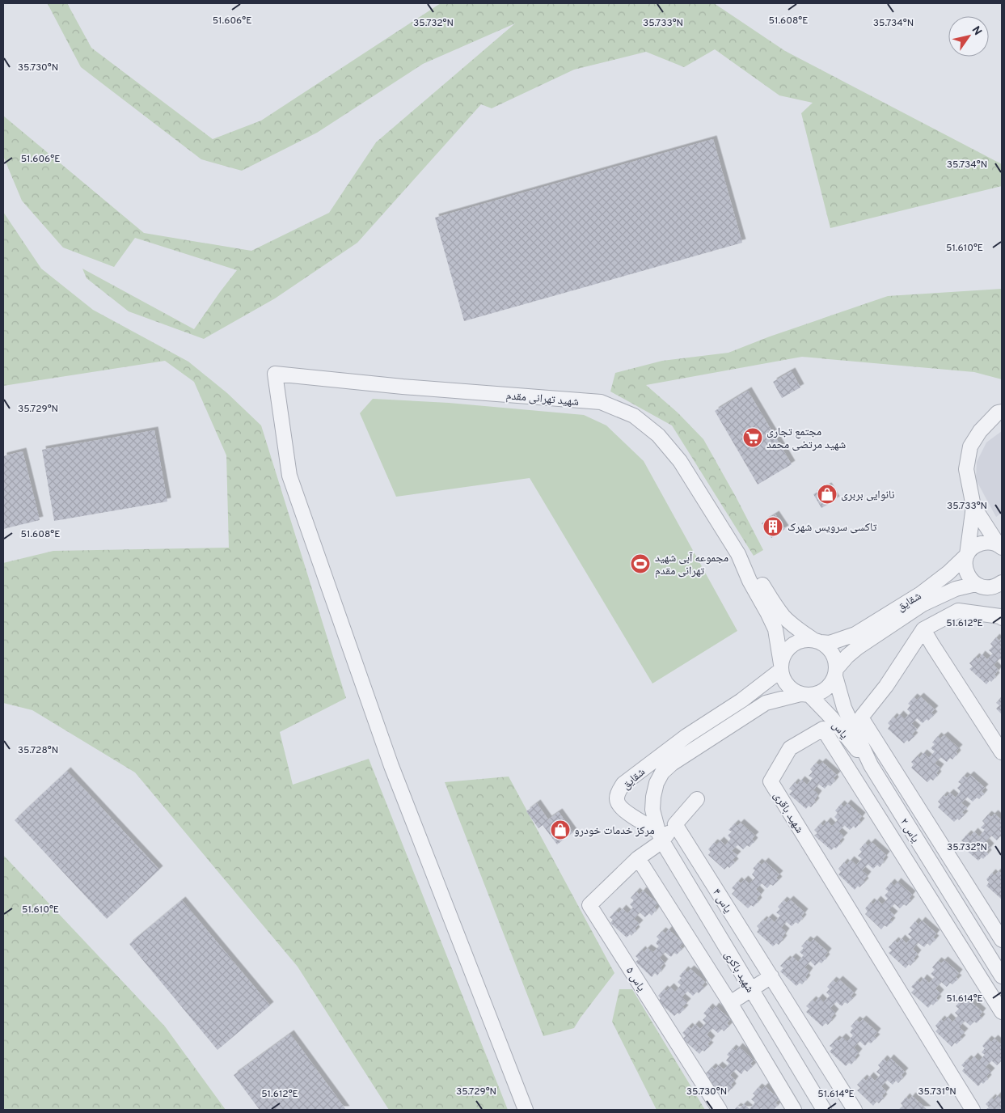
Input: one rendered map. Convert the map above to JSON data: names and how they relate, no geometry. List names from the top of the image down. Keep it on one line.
{"streets":{"street":["شهید تهرانی مقدم","شقایق","یاس","شهید باقری","یاس ۲","یاس ۴","شهید باکری","یاس ۵"]},"crossings":[["شهید تهرانی مقدم","شقایق"],["شهید تهرانی مقدم","یاس"],["شقایق","یاس"],["شقایق","شهید باکری"],["شقایق","یاس ۵"],["یاس","شهید باقری"],["یاس","یاس ۲"],["شهید باکری","یاس ۵"]],"places":{"supermarket":["مجتمع تجاری شهید مرتضی محمد"],"shop":["نانوایی بربری","مرکز خدمات خودرو"],"building":["تاکسی سرویس شهرک"],"sports":["مجموعه آبی شهید تهرانی مقدم"]},"north":"top right","coordinates":["51.606°E","51.608°E","35.732°N","35.734°N","35.733°N","35.730°N","51.610°E","35.729°N","51.612°E","35.728°N","51.614°E","35.731°N"]}
